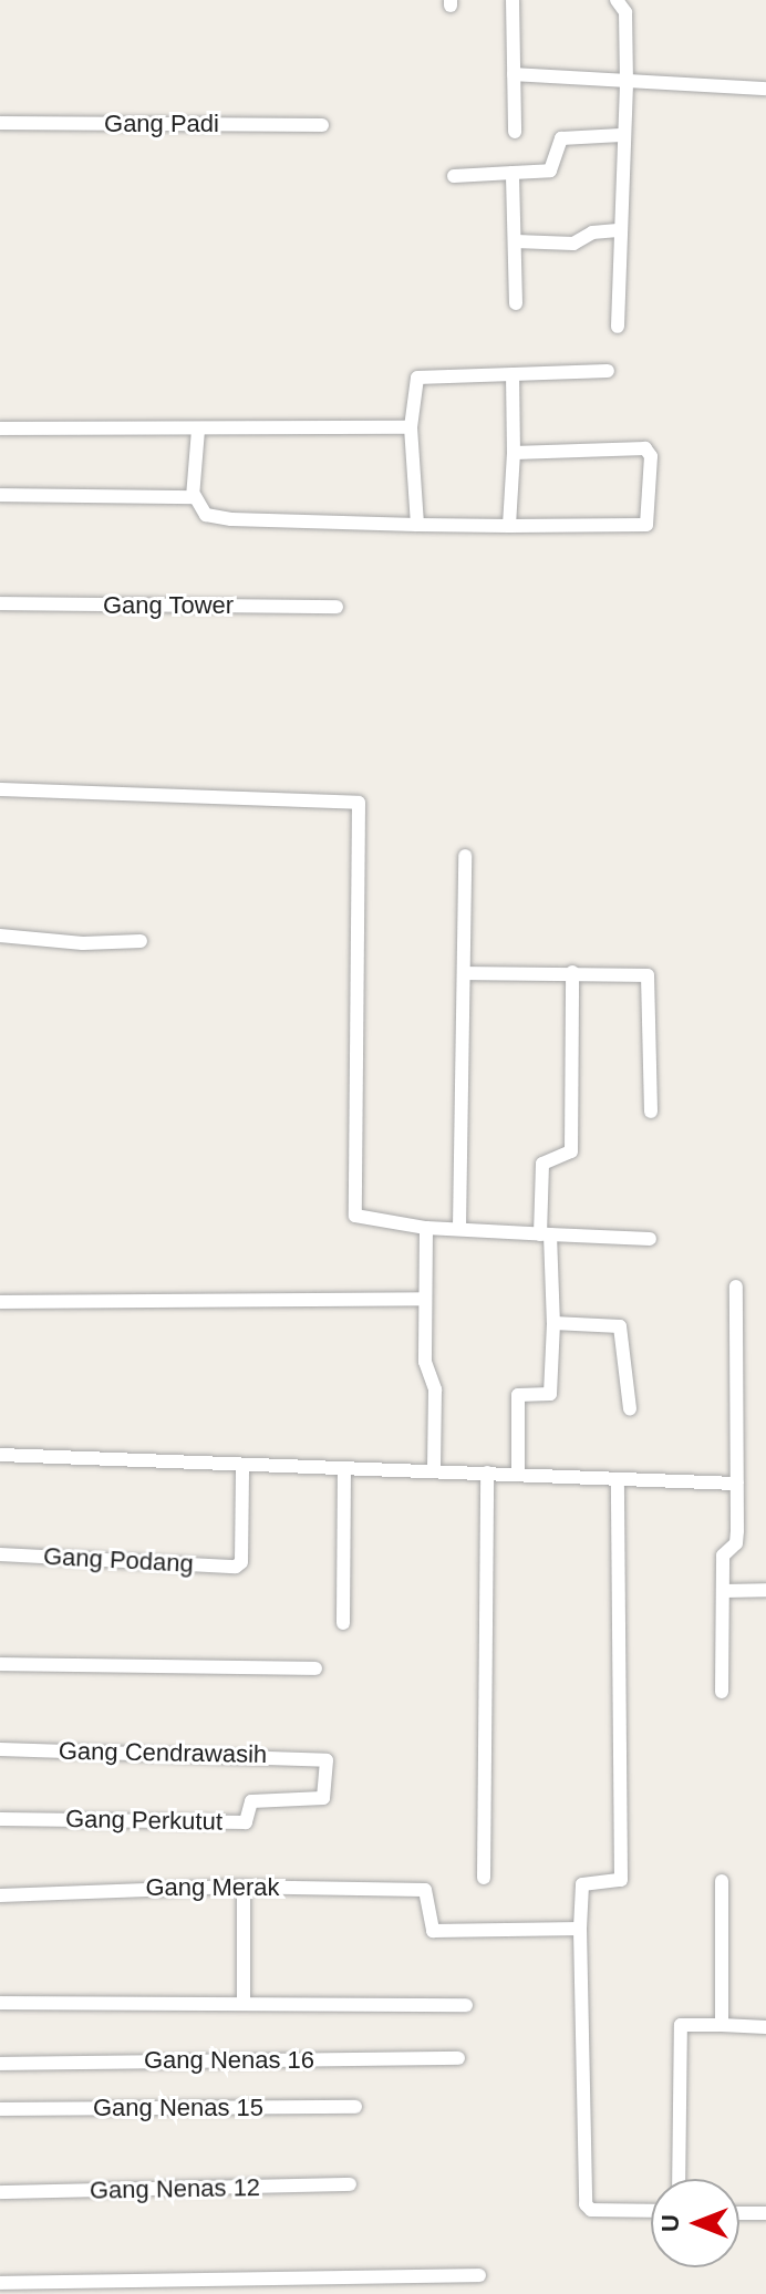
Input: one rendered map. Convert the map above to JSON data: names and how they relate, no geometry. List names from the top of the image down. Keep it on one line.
{"streets":{"street":["Gang Padi","Gang Tower","Gang Podang","Gang Cendrawasih","Gang Perkutut","Gang Merak","Gang Nenas 16","Gang Nenas 15","Gang Nenas 12"]},"crossings":[["Gang Cendrawasih","Gang Perkutut"]],"north":"left"}
